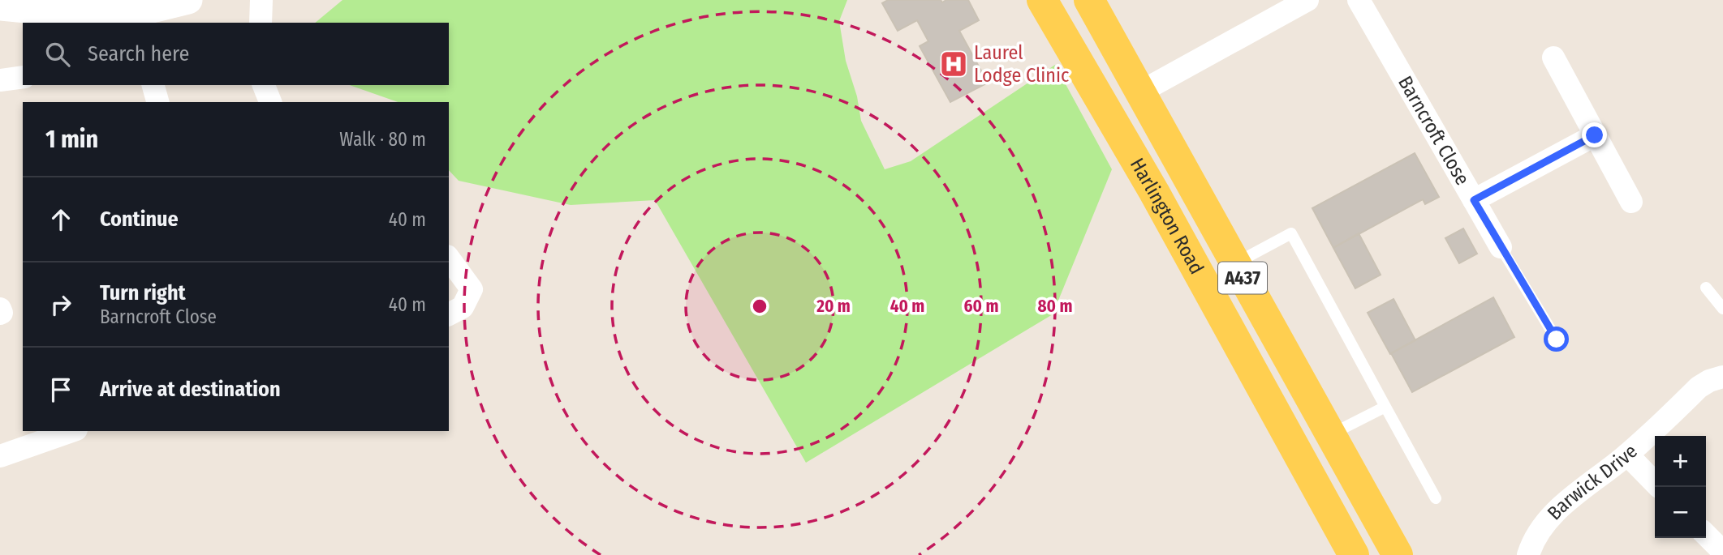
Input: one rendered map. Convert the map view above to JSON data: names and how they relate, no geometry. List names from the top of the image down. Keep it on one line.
{"streets":{"main road":["Harlington Road","A437"],"street":["Barncroft Close","Barwick Drive"]},"places":{"hospital":["Laurel Lodge Clinic"]},"page":{"search":"Search here","heading":["1 min","Walk · 80 m"],"list":[["Continue","40 m"],["Turn right","Barncroft Close","40 m"],"Arrive at destination"],"map_buttons":["+","−"]},"rings":["20 m","40 m","60 m","80 m"]}
